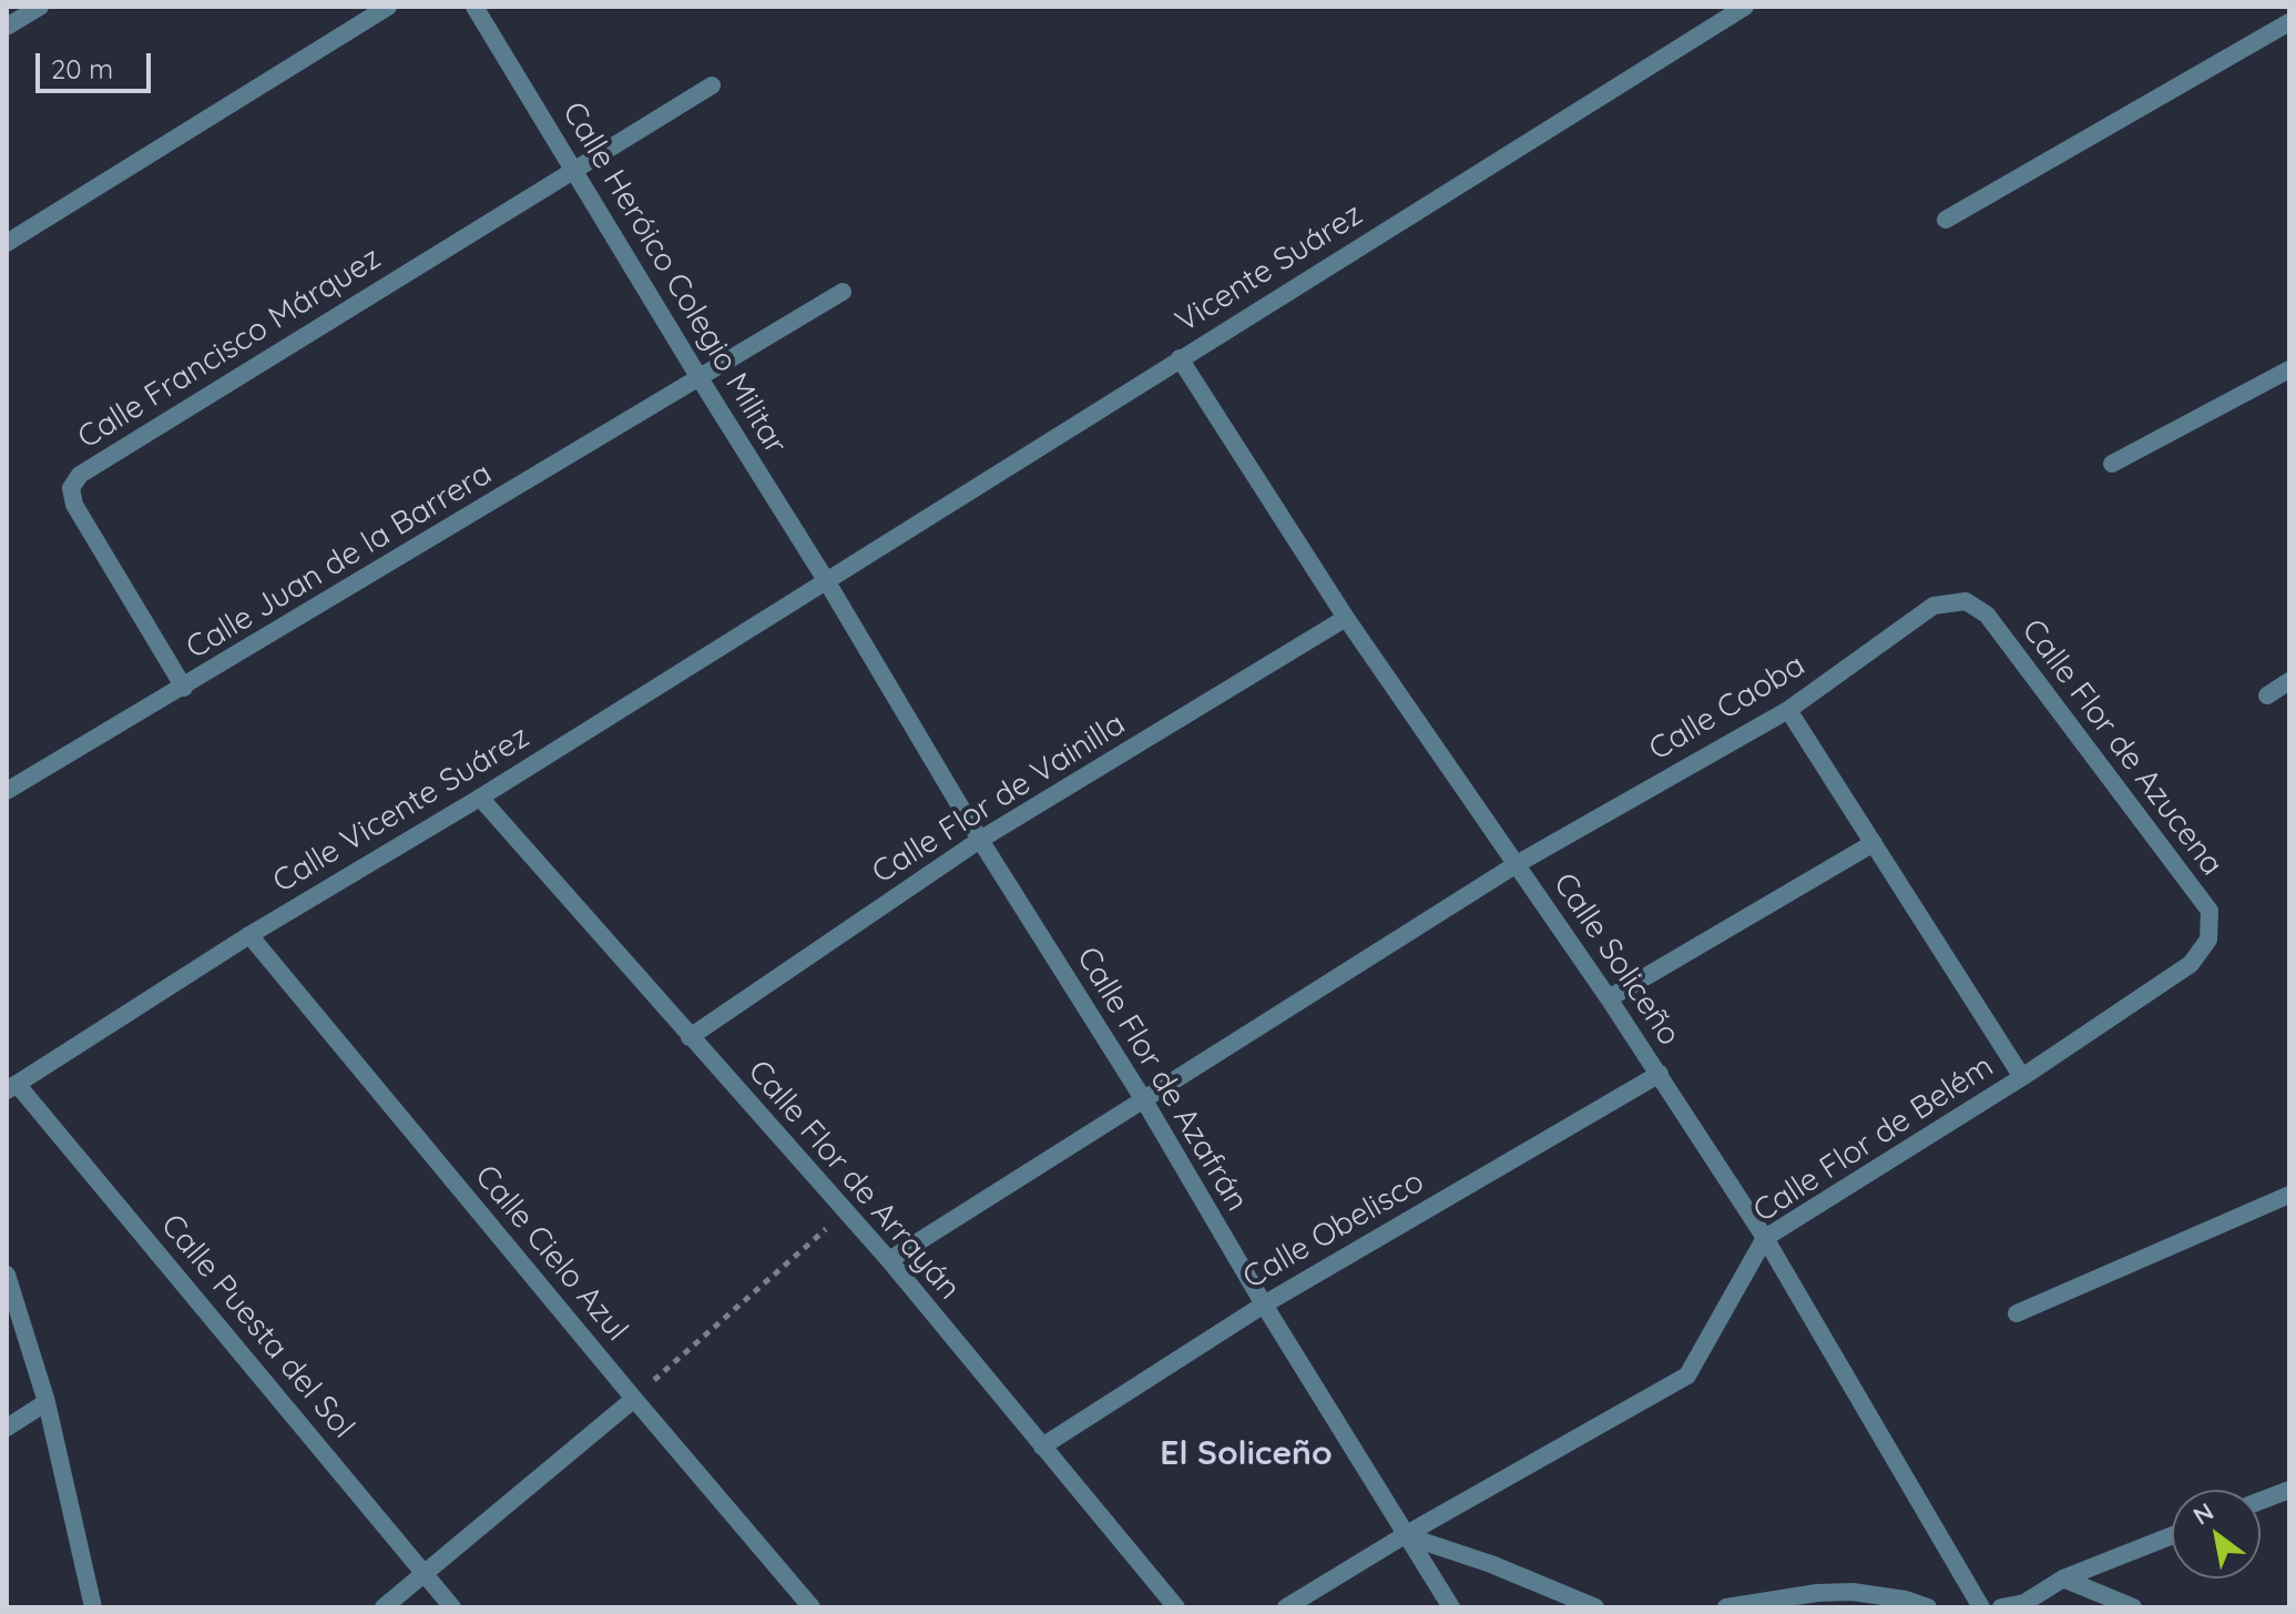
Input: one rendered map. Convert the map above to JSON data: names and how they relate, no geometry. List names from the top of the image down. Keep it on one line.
{"streets":{"street":["Vicente Suárez","Calle Heróico Colegio Militar","Calle Francisco Márquez","Calle Juan de la Barrera","Calle Caoba","Calle Flor de Azucena","Calle Flor de Vainilla","Calle Vicente Suárez","Calle Soliceño","Calle Flor de Azafrán","Calle Flor de Belém","Calle Flor de Arrayán","Calle Obelisco","Calle Cielo Azul","Calle Puesta del Sol"]},"crossings":[["Vicente Suárez","Calle Heróico Colegio Militar"],["Vicente Suárez","Calle Vicente Suárez"],["Vicente Suárez","Calle Soliceño"],["Vicente Suárez","Calle Flor de Azafrán"],["Calle Heróico Colegio Militar","Calle Francisco Márquez"],["Calle Heróico Colegio Militar","Calle Juan de la Barrera"],["Calle Heróico Colegio Militar","Calle Vicente Suárez"],["Calle Heróico Colegio Militar","Calle Flor de Azafrán"],["Calle Francisco Márquez","Calle Juan de la Barrera"],["Calle Caoba","Calle Flor de Azucena"],["Calle Caoba","Calle Soliceño"],["Calle Caoba","Calle Flor de Azafrán"],["Calle Caoba","Calle Flor de Arrayán"],["Calle Flor de Azucena","Calle Flor de Belém"],["Calle Flor de Vainilla","Calle Soliceño"],["Calle Flor de Vainilla","Calle Flor de Azafrán"],["Calle Flor de Vainilla","Calle Flor de Arrayán"],["Calle Vicente Suárez","Calle Flor de Azafrán"],["Calle Vicente Suárez","Calle Flor de Arrayán"],["Calle Vicente Suárez","Calle Cielo Azul"],["Calle Vicente Suárez","Calle Puesta del Sol"],["Calle Soliceño","Calle Flor de Belém"],["Calle Soliceño","Calle Obelisco"],["Calle Flor de Azafrán","Calle Flor de Belém"],["Calle Flor de Azafrán","Calle Obelisco"],["Calle Flor de Arrayán","Calle Obelisco"]],"districts":["El Soliceño"],"scale_bar":"20 m","north":"top left"}
